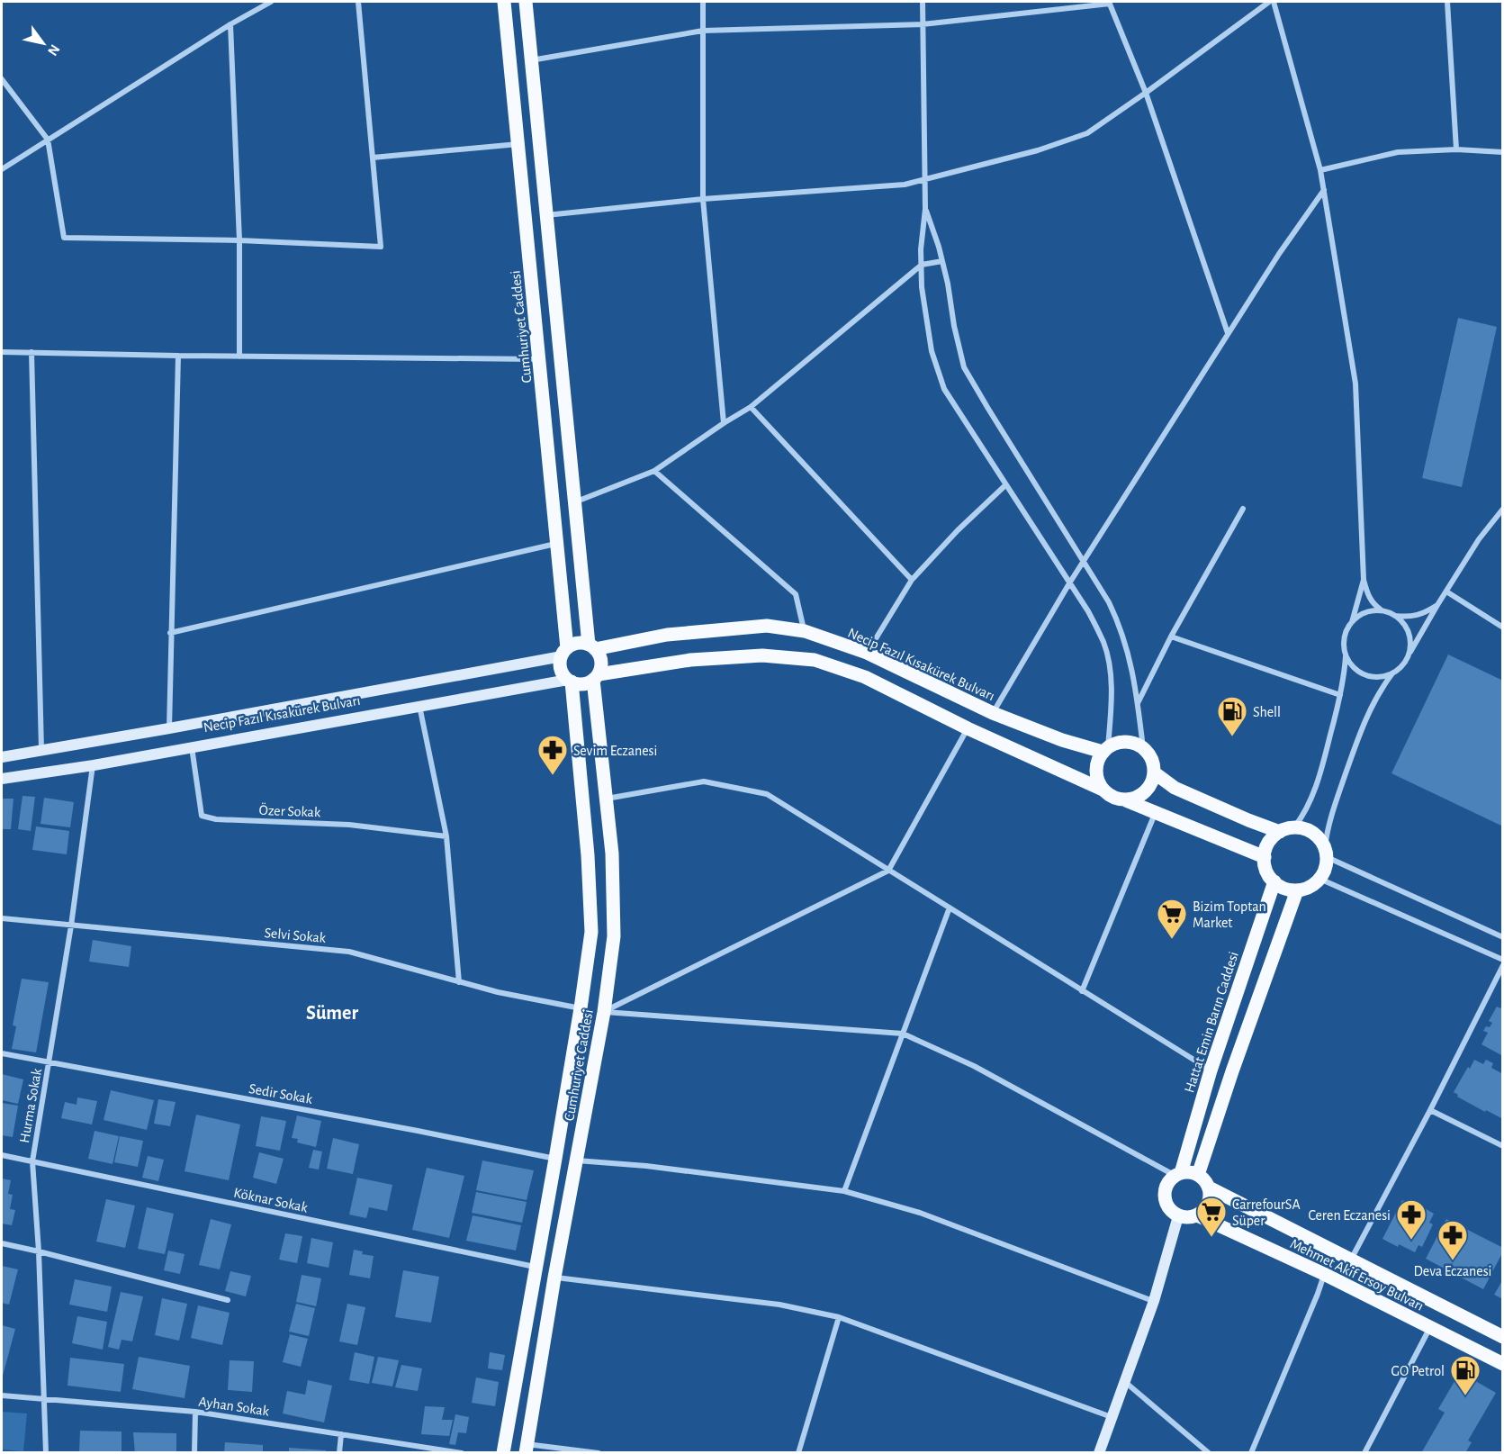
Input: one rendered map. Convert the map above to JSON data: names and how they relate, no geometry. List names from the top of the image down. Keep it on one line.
{"streets":{"main road":["Cumhuriyet Caddesi","Necip Fazıl Kısakürek Bulvarı","Hattat Emin Barın Caddesi","Mehmet Akif Ersoy Bulvarı"],"street":["Özer Sokak","Selvi Sokak","Sedir Sokak","Hurma Sokak","Köknar Sokak","Ayhan Sokak"]},"crossings":[["Cumhuriyet Caddesi","Necip Fazıl Kısakürek Bulvarı"],["Cumhuriyet Caddesi","Selvi Sokak"],["Cumhuriyet Caddesi","Sedir Sokak"],["Cumhuriyet Caddesi","Köknar Sokak"],["Necip Fazıl Kısakürek Bulvarı","Özer Sokak"],["Necip Fazıl Kısakürek Bulvarı","Hurma Sokak"],["Selvi Sokak","Hurma Sokak"],["Hattat Emin Barın Caddesi","Mehmet Akif Ersoy Bulvarı"],["Sedir Sokak","Hurma Sokak"],["Hurma Sokak","Köknar Sokak"],["Hurma Sokak","Ayhan Sokak"]],"districts":["Sümer"],"places":{"fuel station":["Shell","GO Petrol"],"pharmacy":["Sevim Eczanesi","Ceren Eczanesi","Deva Eczanesi"],"supermarket":["Bizim Toptan Market","CarrefourSA Süper"]},"north":"bottom right"}
